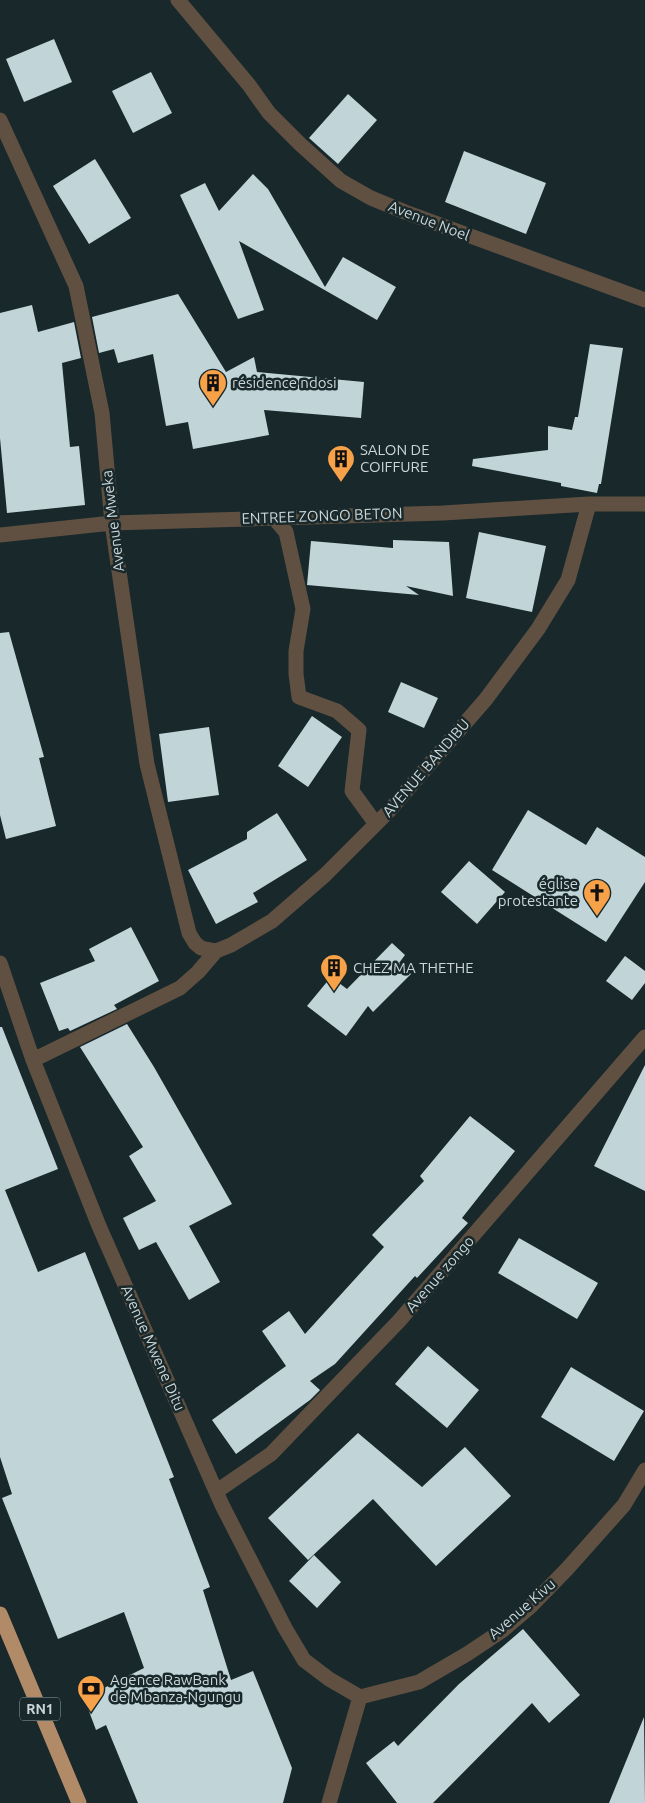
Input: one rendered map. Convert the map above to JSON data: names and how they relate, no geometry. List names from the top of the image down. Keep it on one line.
{"streets":{"highway":["RN1"],"street":["Avenue Noel","ENTREE ZONGO BETON","Avenue Mweka","AVENUE BANDIBU","Avenue zongo","Avenue Mwene Ditu","Avenue Kivu"]},"crossings":[["ENTREE ZONGO BETON","Avenue Mweka"],["ENTREE ZONGO BETON","AVENUE BANDIBU"],["Avenue Mweka","AVENUE BANDIBU"],["Avenue zongo","Avenue Mwene Ditu"],["Avenue Mwene Ditu","Avenue Kivu"]],"places":{"building":["résidence ndosi","SALON DE COIFFURE","CHEZ MA THETHE"],"church":["église protestante"],"bank":["Agence RawBank de Mbanza-Ngungu"]}}
